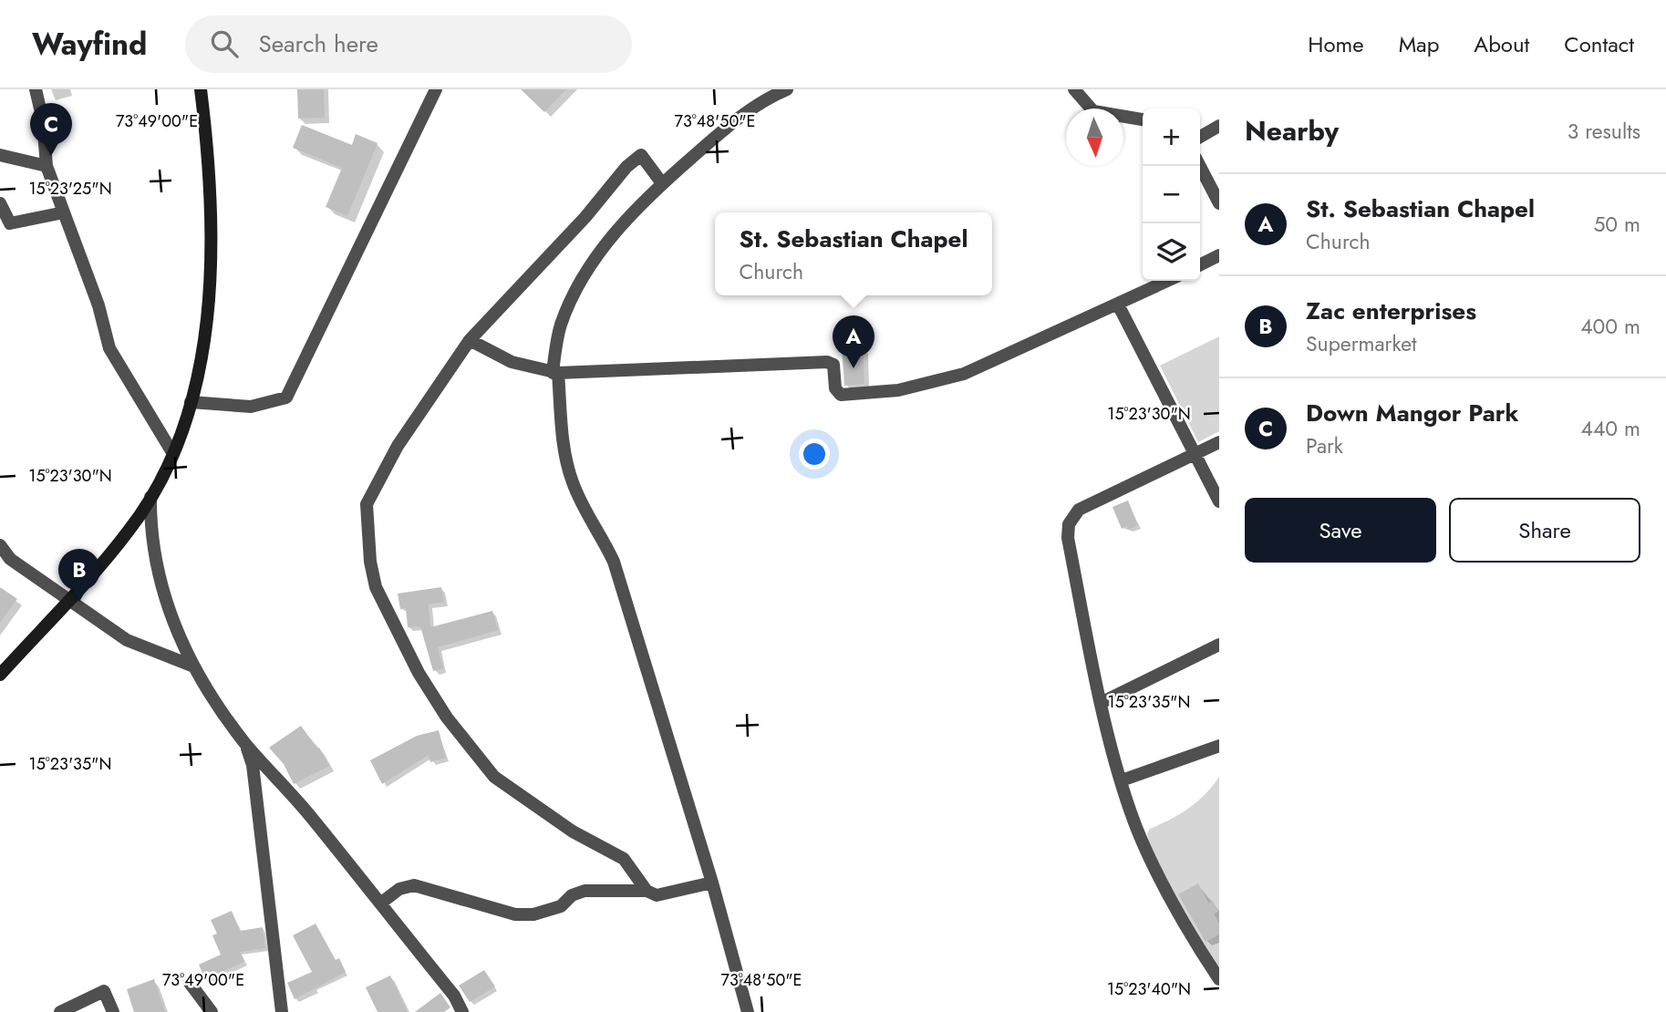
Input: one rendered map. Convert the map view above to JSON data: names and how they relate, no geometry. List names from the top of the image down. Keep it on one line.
{"north":"bottom","page":{"header":"Wayfind","search":"Search here","nav":["Home","Map","About","Contact"],"heading":["Nearby","3 results"],"pins":["C","A","B"],"map_buttons":["+","−"],"list":[{"mark":"A","name":"St. Sebastian Chapel","note":"Church","value":"50 m"},{"mark":"B","name":"Zac enterprises","note":"Supermarket","value":"400 m"},{"mark":"C","name":"Down Mangor Park","note":"Park","value":"440 m"}],"popup":["St. Sebastian Chapel","Church"],"buttons":["Save","Share"]},"coordinates":["73°49'00\"E","73°48'50\"E","15°23'25\"N","15°23'30\"N","15°23'35\"N","15°23'40\"N"]}
